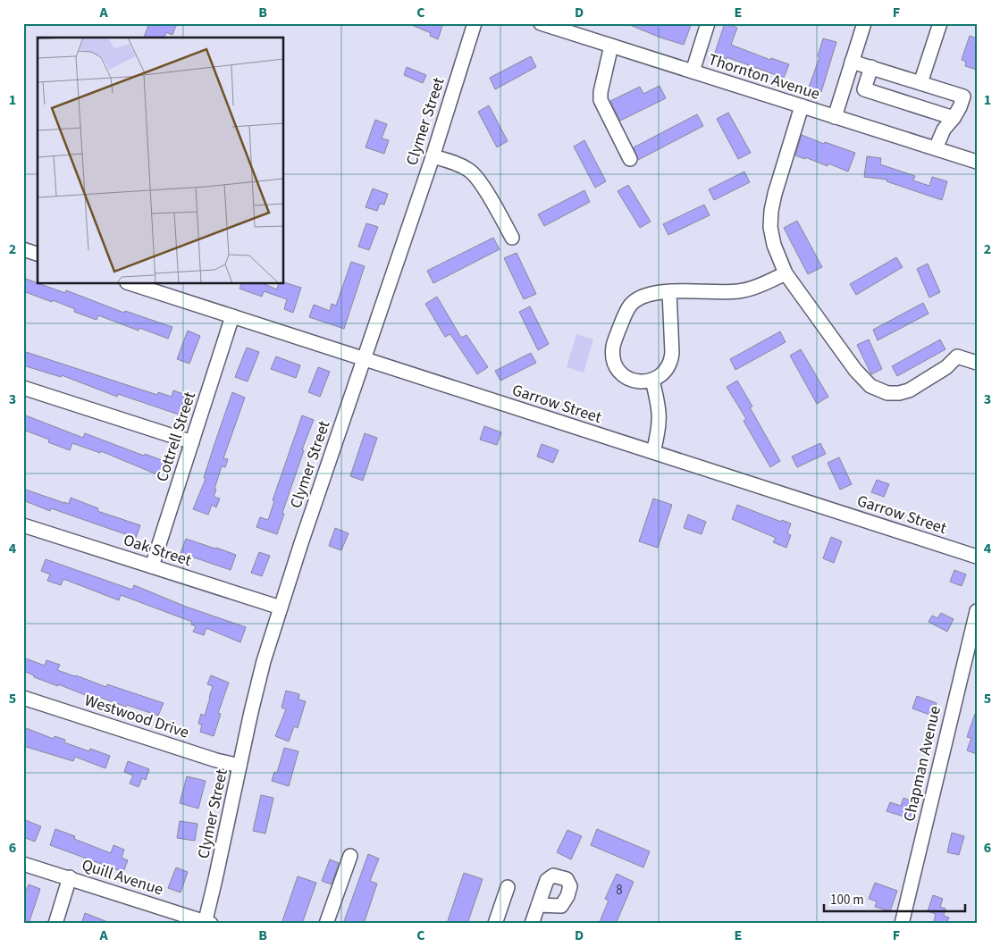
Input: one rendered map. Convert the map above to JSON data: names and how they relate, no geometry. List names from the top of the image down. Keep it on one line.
{"streets":{"street":["Thornton Avenue","Clymer Street","Garrow Street","Cottrell Street","Oak Street","Westwood Drive","Chapman Avenue","Quill Avenue"]},"crossings":[["Clymer Street","Garrow Street"],["Clymer Street","Oak Street"],["Clymer Street","Westwood Drive"],["Clymer Street","Quill Avenue"],["Garrow Street","Cottrell Street"],["Cottrell Street","Oak Street"]],"house_numbers":["8"],"scale_bar":"100 m","grid":{"columns":["A","B","C","D","E","F"],"rows":["1","2","3","4","5","6"]}}
